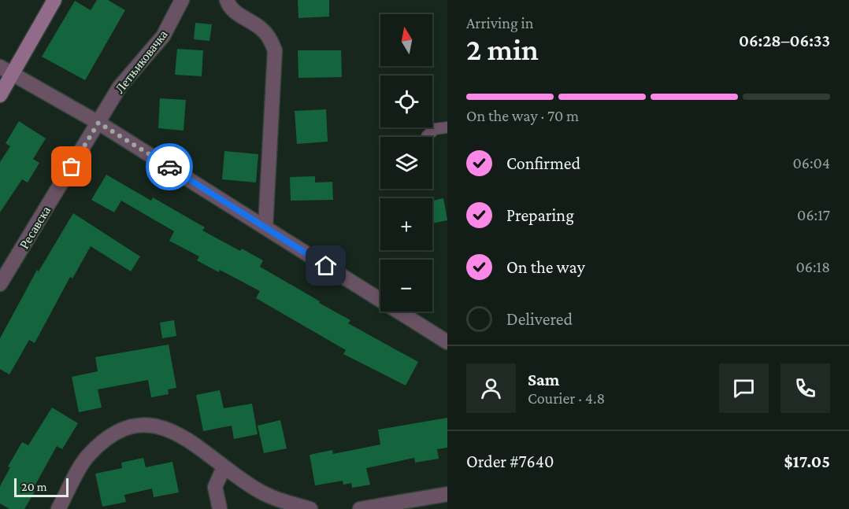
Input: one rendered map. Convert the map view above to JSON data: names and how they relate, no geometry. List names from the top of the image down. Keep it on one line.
{"streets":{"street":["Летњиковачка","Ресавска"]},"crossings":[["Летњиковачка","Ресавска"]],"scale_bar":"20 m","north":"top","page":{"heading":["2 min","Arriving in","06:28–06:33"],"panel":["Sam","Courier · 4.8","Order #7640","$17.05"],"map_buttons":["+","−"],"bar":"On the way · 70 m","list":[["Confirmed","06:04"],["Preparing","06:17"],["On the way","06:18"],"Delivered"],"scale":"20 m"}}
